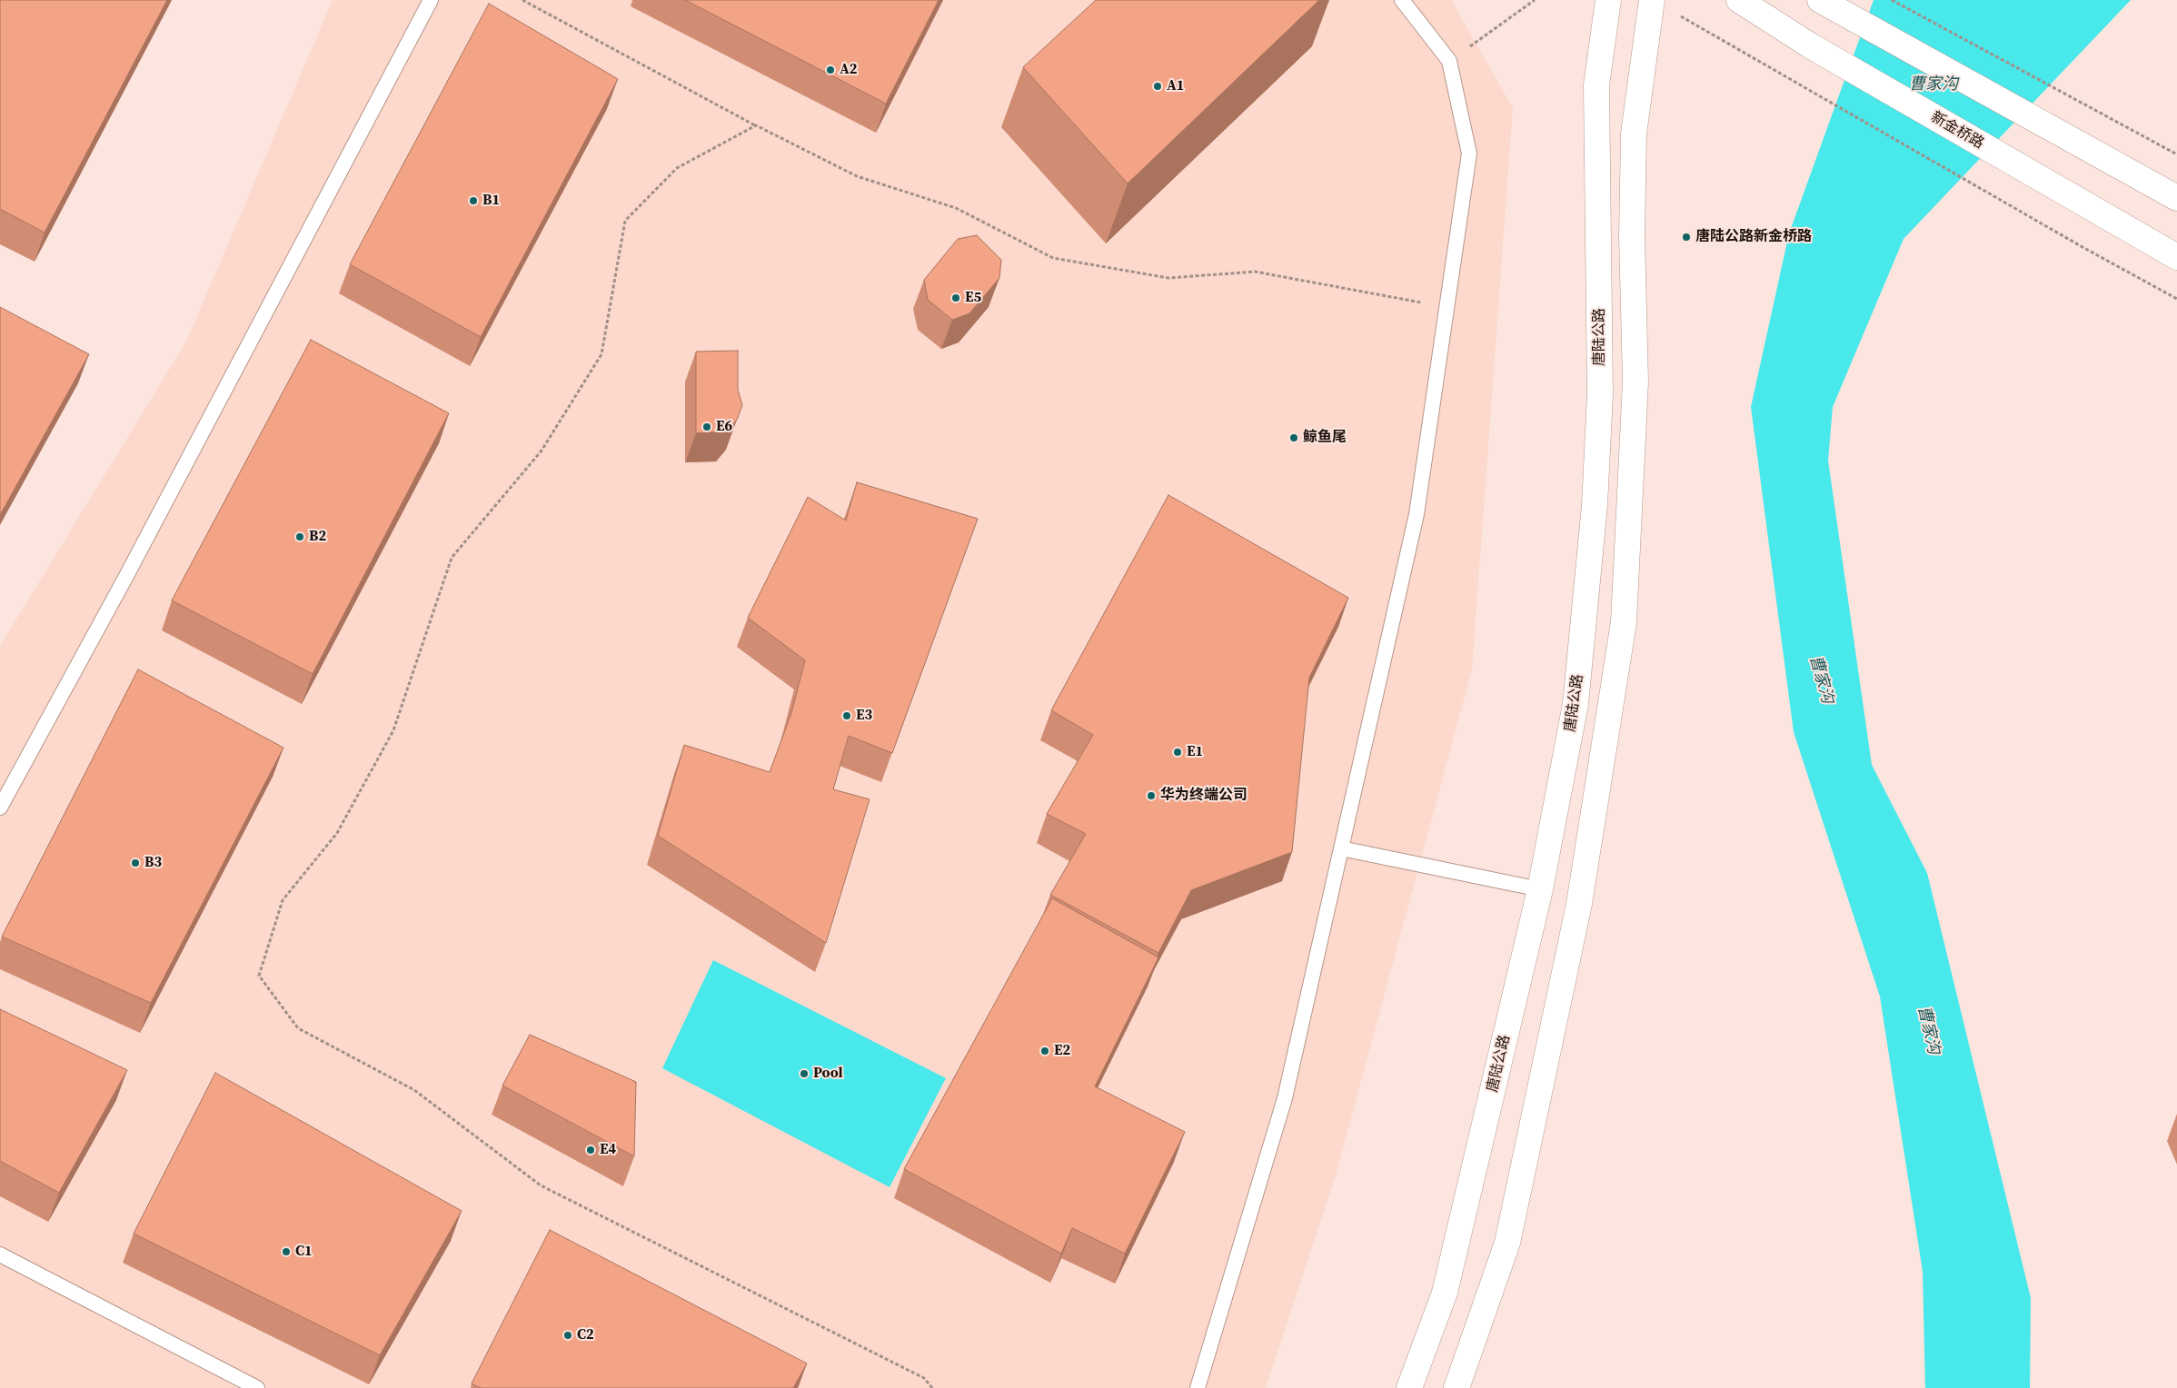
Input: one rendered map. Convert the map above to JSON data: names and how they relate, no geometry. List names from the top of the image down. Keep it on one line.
{"streets":{"main road":["新金桥路","唐陆公路"]},"water":["曹家沟"],"places":["A2","A1","B1","唐陆公路新金桥路","E5","E6","鲸鱼尾","B2","E3","E1","华为终端公司","B3","E2","Pool","E4","C1","C2"]}
